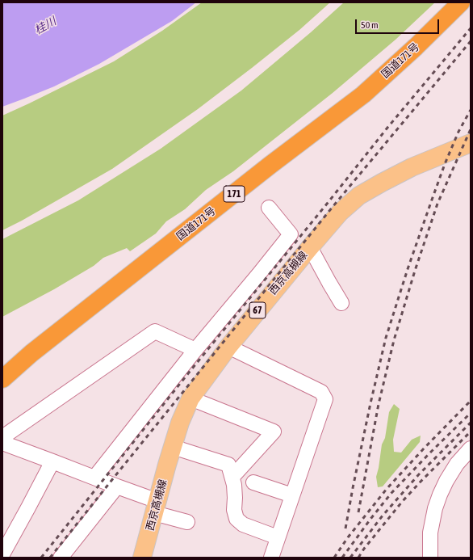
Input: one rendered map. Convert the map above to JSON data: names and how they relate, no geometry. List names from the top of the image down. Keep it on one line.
{"streets":{"highway":["国道171号","171"],"main road":["西京高槻線","67"]},"water":["桂川"],"scale_bar":"50 m"}
